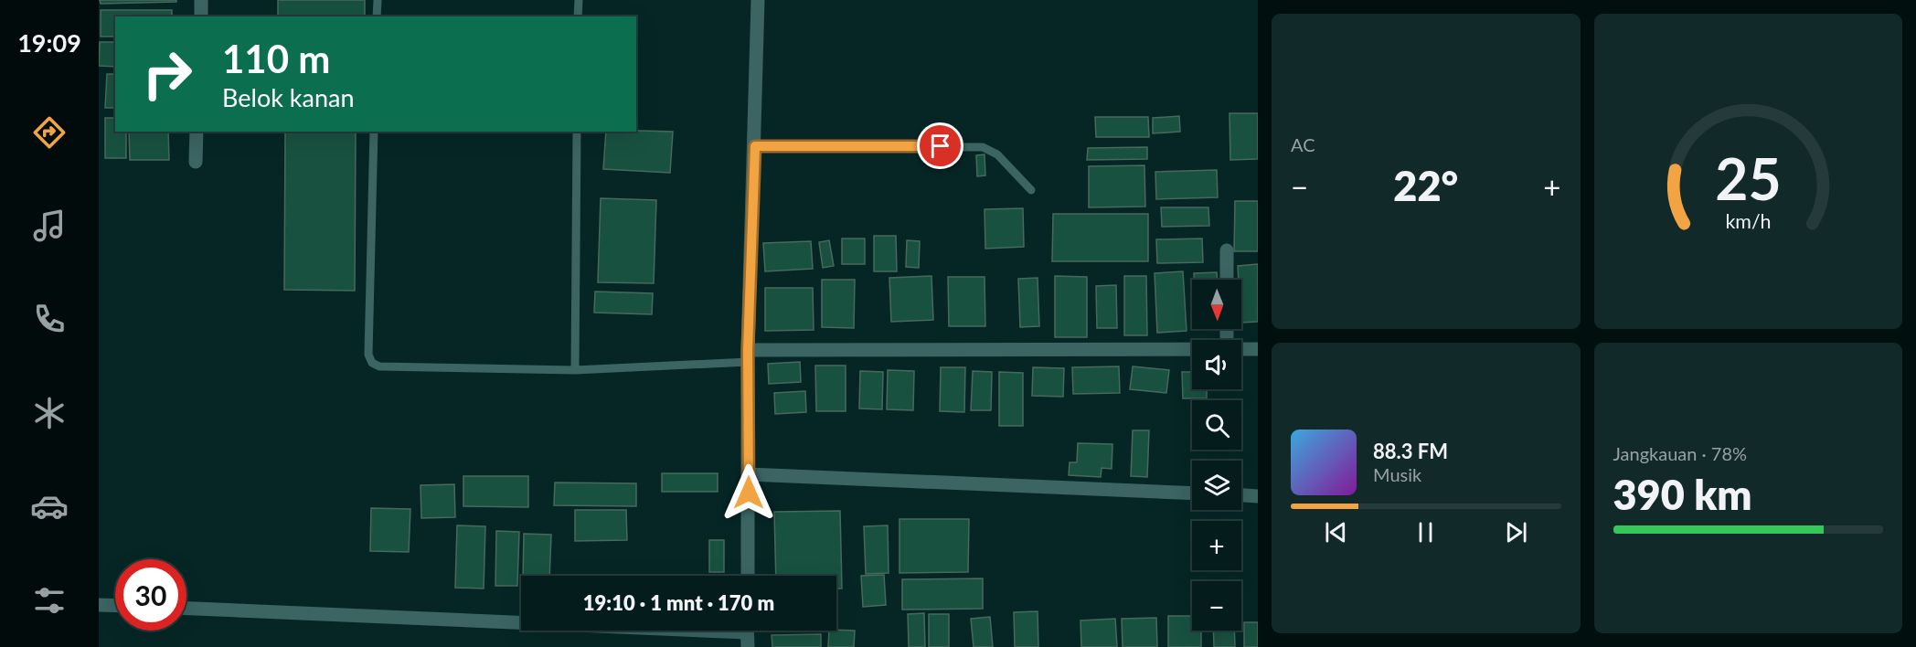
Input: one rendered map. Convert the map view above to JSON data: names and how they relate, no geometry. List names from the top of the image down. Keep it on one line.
{"north":"bottom","page":{"tabs":"19:09","tile":["AC",["Jangkauan · 78%","390 km"]],"turn":["110 m","Belok kanan"],"heat":["−","22°","+"],"map_buttons":["+","−"],"song":["88.3 FM","Musik"],"limit":"30","trip":"19:10 · 1 mnt · 170 m","gauge":["25","km/h"]}}
